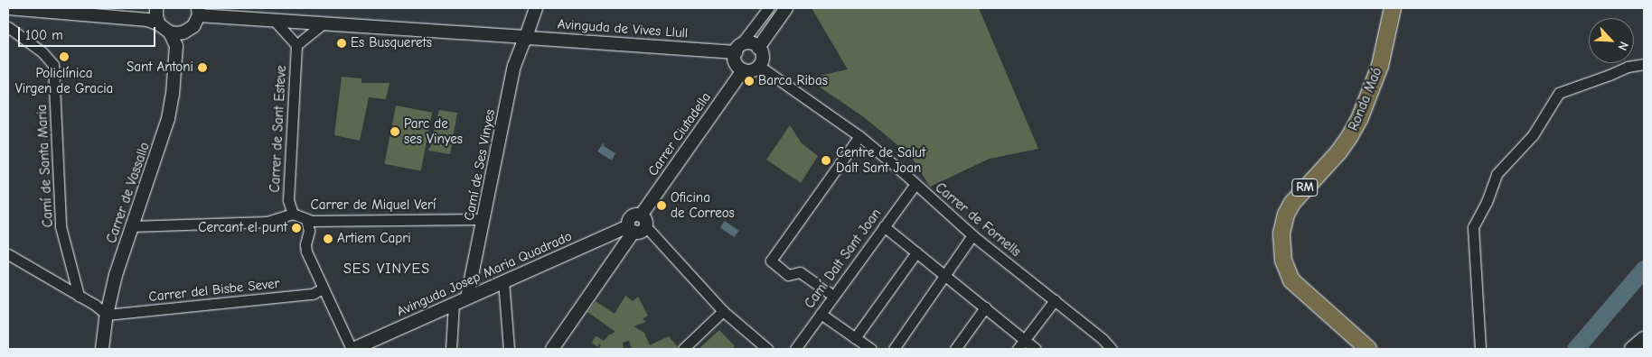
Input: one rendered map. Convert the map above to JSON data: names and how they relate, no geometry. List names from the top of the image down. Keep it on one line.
{"streets":{"main road":["Ronda Maó","RM"],"street":["Avinguda de Vives Llull","Carrer de Sant Esteve","Carrer Ciutadella","Camí de Ses Vinyes","Camí de Santa Maria","Carrer de Vassallo","Carrer de Miquel Verí","Carrer de Fornells","Camí Dalt Sant Joan","Avinguda Josep Maria Quadrado","Carrer del Bisbe Sever"]},"crossings":[["Avinguda de Vives Llull","Carrer Ciutadella"],["Avinguda de Vives Llull","Camí de Ses Vinyes"],["Avinguda de Vives Llull","Carrer de Fornells"],["Carrer de Sant Esteve","Carrer de Miquel Verí"],["Carrer Ciutadella","Carrer de Fornells"],["Carrer Ciutadella","Avinguda Josep Maria Quadrado"],["Camí de Ses Vinyes","Carrer de Miquel Verí"],["Camí de Ses Vinyes","Avinguda Josep Maria Quadrado"],["Carrer de Vassallo","Carrer de Miquel Verí"],["Carrer de Vassallo","Carrer del Bisbe Sever"],["Carrer de Fornells","Camí Dalt Sant Joan"]],"districts":["SES VINYES"],"places":["Es Busquerets","Policlínica Virgen de Gracia","Sant Antoni","Barca Ribas","Parc de ses Vinyes","Centre de Salut Dalt Sant Joan","Oficina de Correos","Cercant el punt","Artiem Capri"],"scale_bar":"100 m","north":"bottom right"}
